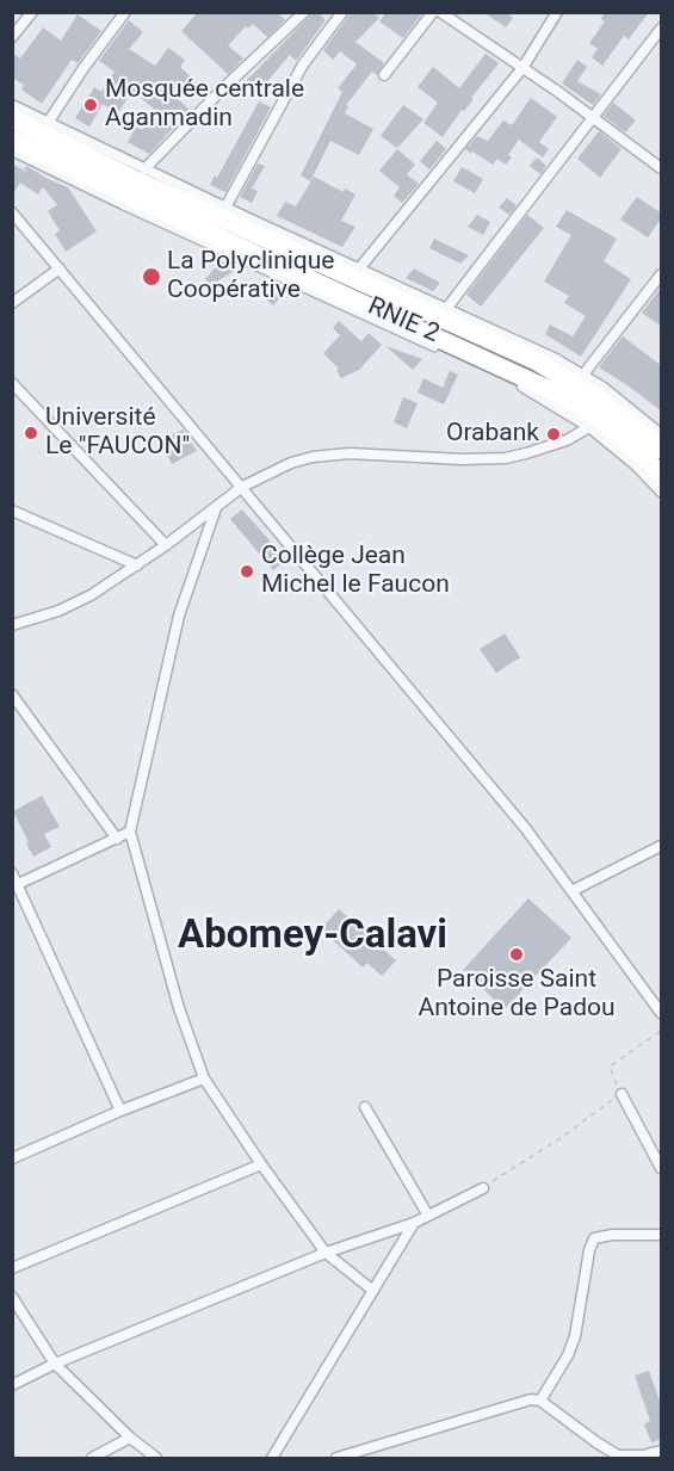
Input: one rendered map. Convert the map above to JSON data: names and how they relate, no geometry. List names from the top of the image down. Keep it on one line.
{"streets":{"highway":["RNIE 2"]},"districts":["Abomey-Calavi"],"places":["Mosquée centrale Aganmadin","La Polyclinique Coopérative","Université Le \"FAUCON\"","Orabank","Collège Jean Michel le Faucon","Paroisse Saint Antoine de Padou"]}
